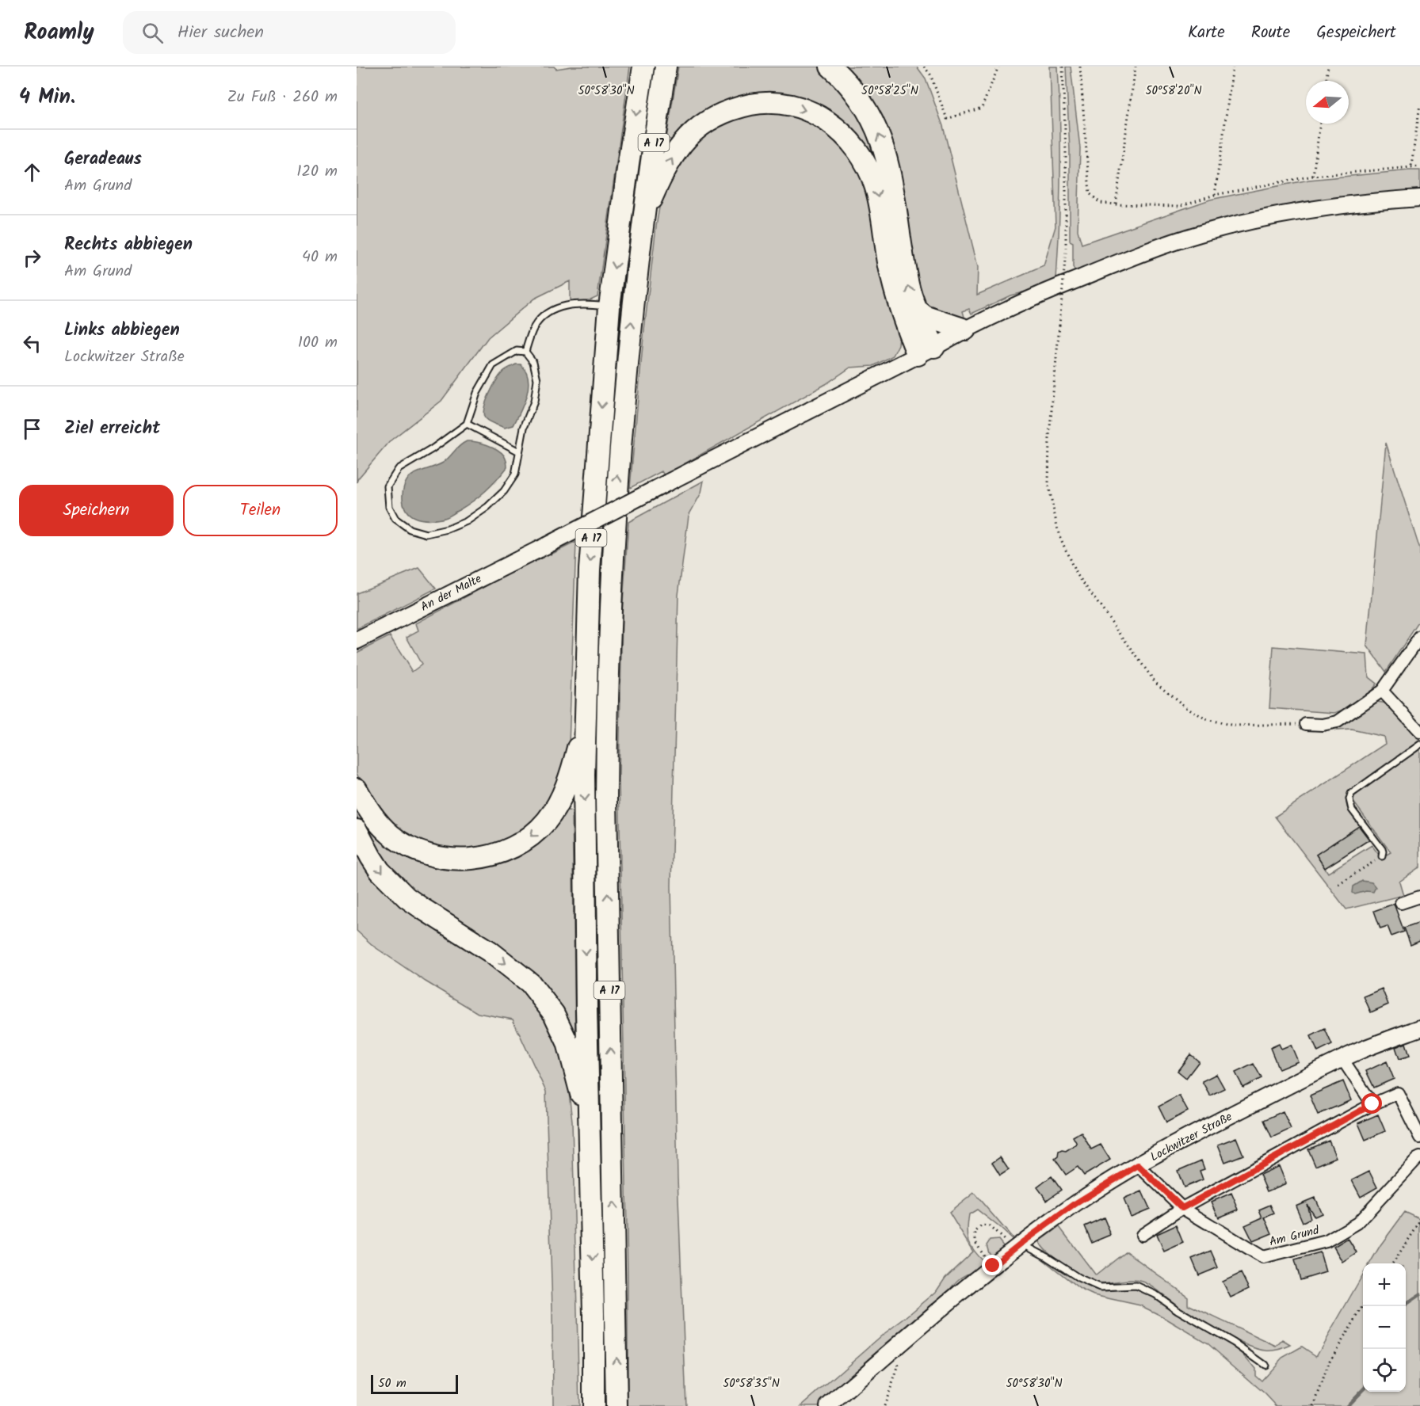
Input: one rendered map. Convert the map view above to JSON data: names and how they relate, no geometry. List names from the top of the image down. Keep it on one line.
{"streets":{"highway":["A 17"],"main road":["An der Malte","Lockwitzer Straße"],"street":["Am Grund"]},"crossings":[["Lockwitzer Straße","Am Grund"]],"scale_bar":"50 m","north":"left","page":{"header":"Roamly","search":"Hier suchen","nav":["Karte","Route","Gespeichert"],"heading":["4 Min.","Zu Fuß · 260 m"],"list":[["Geradeaus","Am Grund","120 m"],["Rechts abbiegen","Am Grund","40 m"],["Links abbiegen","Lockwitzer Straße","100 m"],"Ziel erreicht"],"buttons":["Speichern","Teilen"],"map_buttons":["+","−"],"scale":"50 m"},"coordinates":["50°58'30\"N","50°58'25\"N","50°58'20\"N","50°58'35\"N"]}
